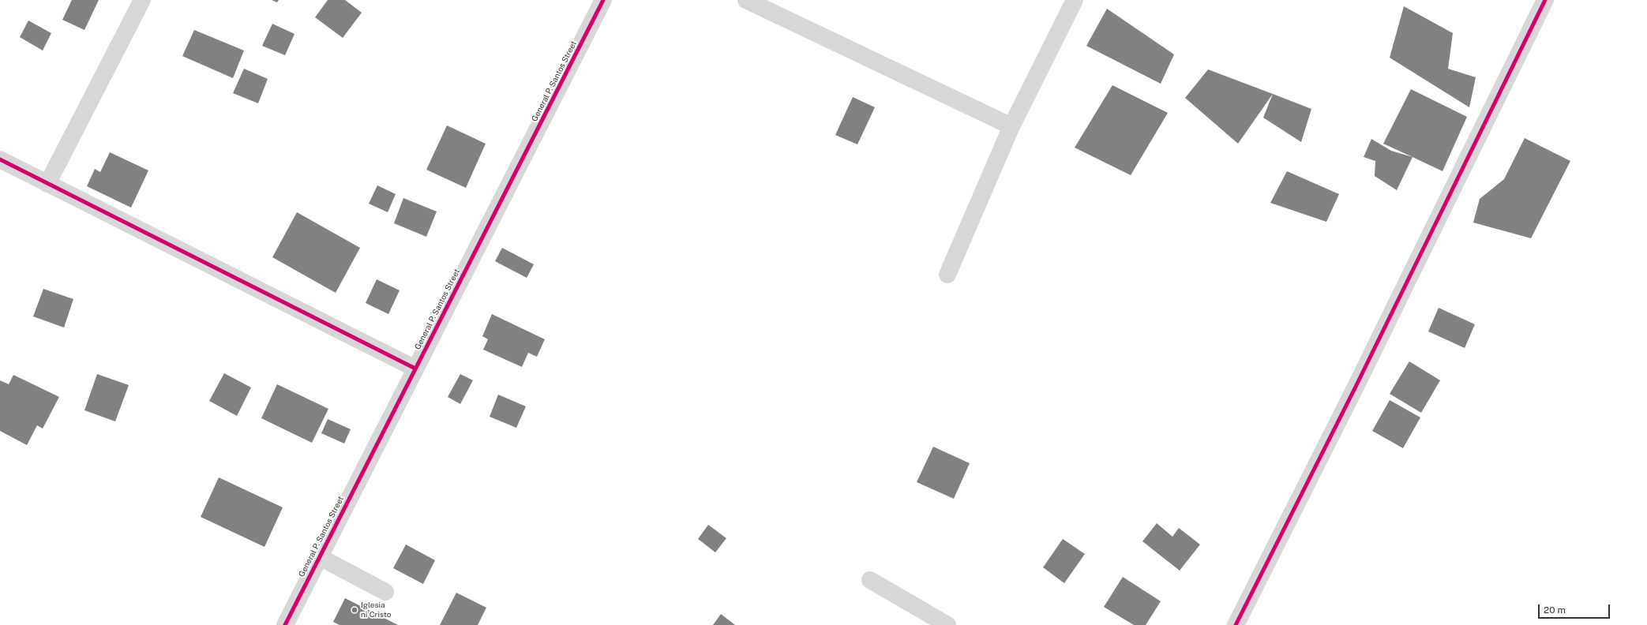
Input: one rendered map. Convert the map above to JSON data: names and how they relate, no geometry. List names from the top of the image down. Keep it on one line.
{"streets":{"street":["General P. Santos Street"]},"places":["Iglesia ni Cristo"],"scale_bar":"20 m"}
